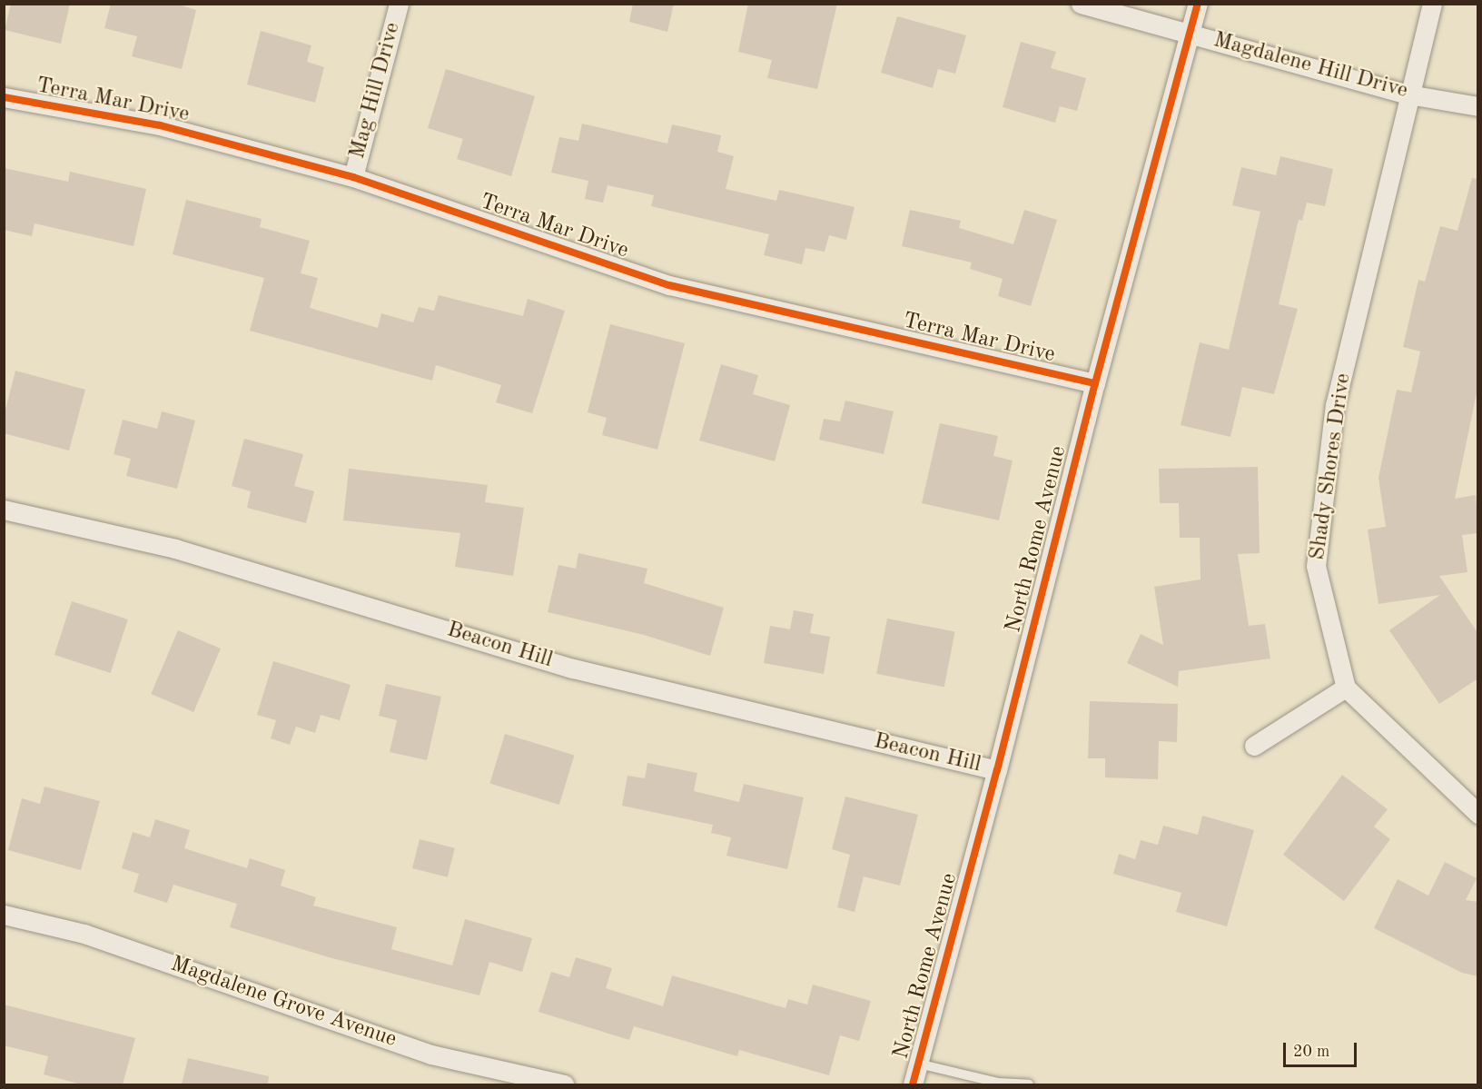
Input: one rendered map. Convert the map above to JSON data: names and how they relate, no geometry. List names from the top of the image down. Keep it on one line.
{"streets":{"street":["Magdalene Hill Drive","Mag Hill Drive","Terra Mar Drive","Shady Shores Drive","North Rome Avenue","Beacon Hill","Magdalene Grove Avenue"]},"crossings":[["Magdalene Hill Drive","Shady Shores Drive"],["Magdalene Hill Drive","North Rome Avenue"],["Mag Hill Drive","Terra Mar Drive"],["Terra Mar Drive","North Rome Avenue"],["North Rome Avenue","Beacon Hill"]],"scale_bar":"20 m"}
